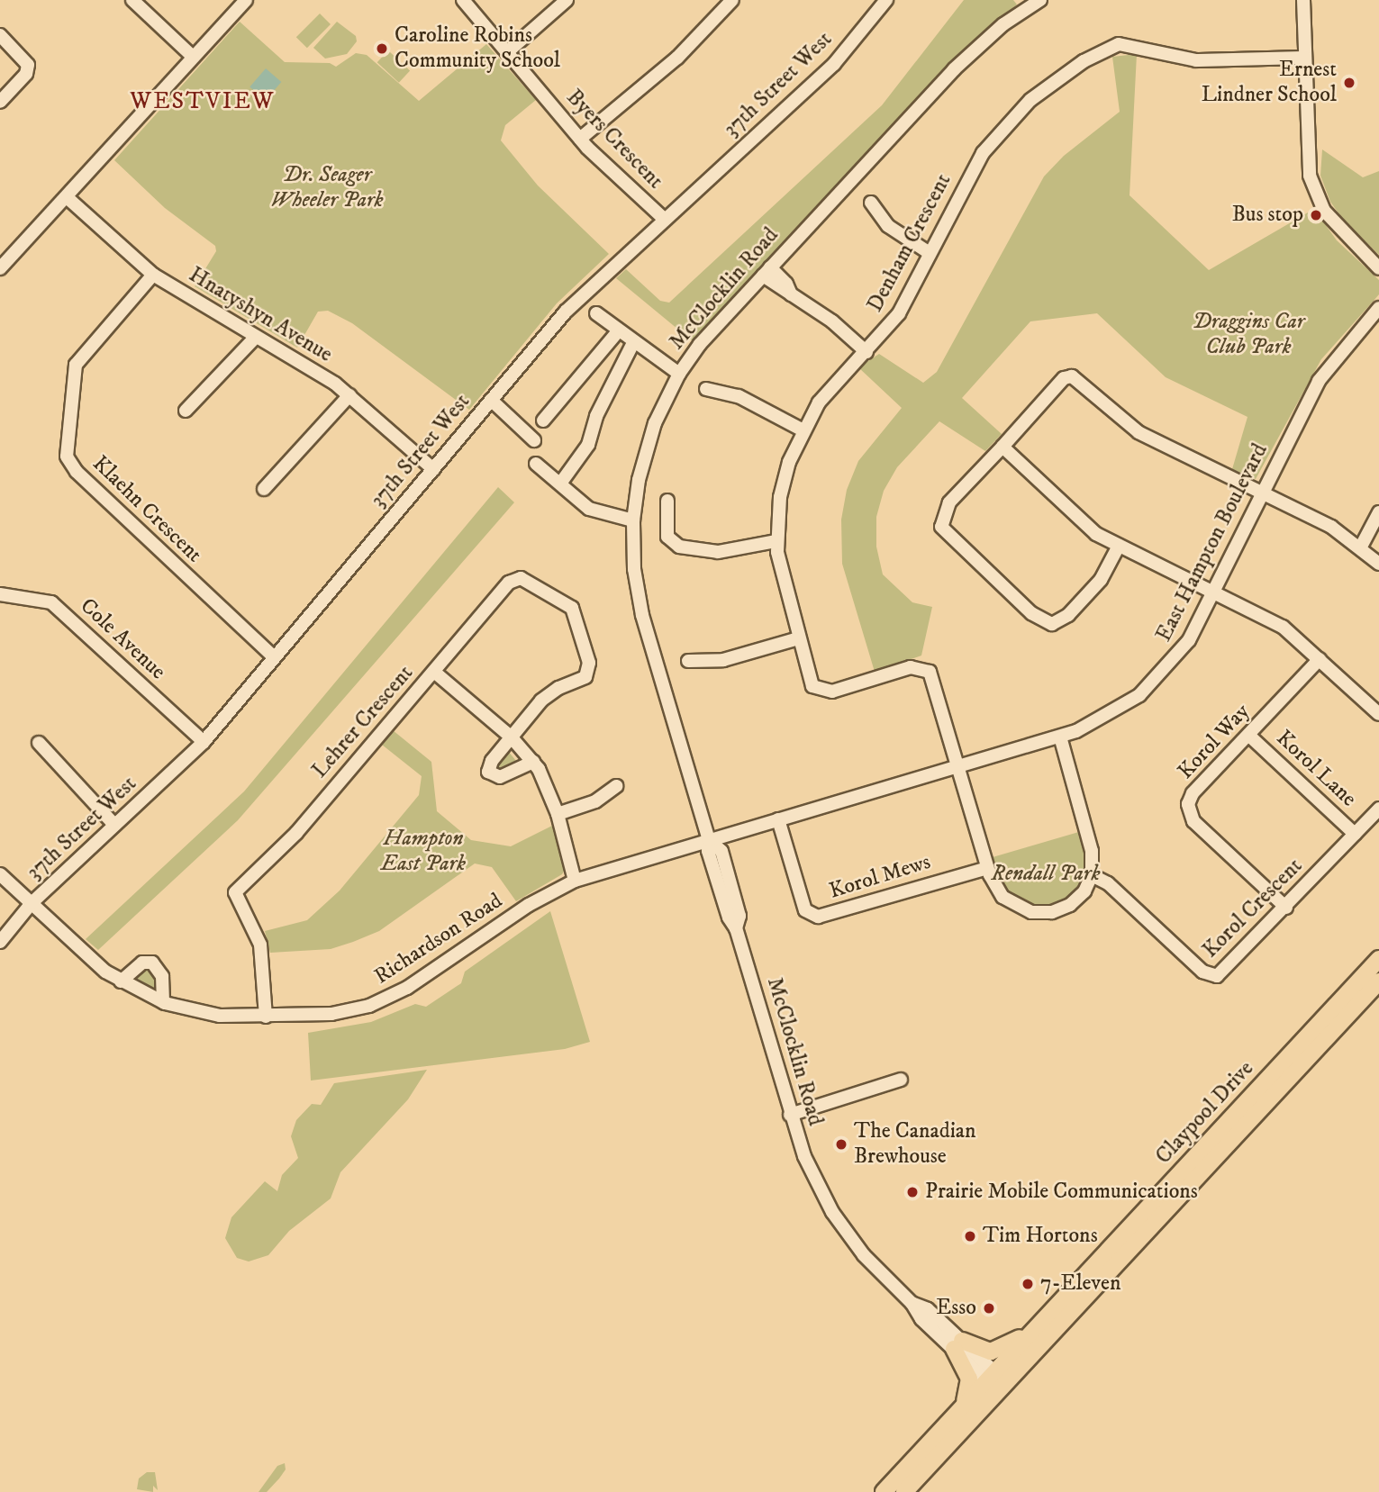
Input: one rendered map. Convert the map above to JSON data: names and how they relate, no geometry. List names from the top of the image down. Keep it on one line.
{"streets":{"main road":["Claypool Drive"],"street":["37th Street West","Byers Crescent","Denham Crescent","McClocklin Road","Hnatyshyn Avenue","Klaehn Crescent","East Hampton Boulevard","Cole Avenue","Lehrer Crescent","Korol Way","Korol Lane","Korol Mews","Korol Crescent","Richardson Road"]},"crossings":[["37th Street West","Byers Crescent"],["37th Street West","Hnatyshyn Avenue"],["37th Street West","Klaehn Crescent"],["37th Street West","Cole Avenue"],["37th Street West","Richardson Road"],["Denham Crescent","East Hampton Boulevard"],["McClocklin Road","East Hampton Boulevard"],["McClocklin Road","Richardson Road"],["McClocklin Road","Claypool Drive"],["Hnatyshyn Avenue","Klaehn Crescent"],["East Hampton Boulevard","Korol Mews"],["East Hampton Boulevard","Richardson Road"],["Lehrer Crescent","Richardson Road"],["Korol Way","Korol Lane"],["Korol Way","Korol Crescent"],["Korol Lane","Korol Crescent"]],"districts":["WESTVIEW"],"parks":["Dr. Seager Wheeler Park","Draggins Car Club Park","Hampton East Park","Rendall Park"],"places":["Caroline Robins Community School","Ernest Lindner School","Bus stop","The Canadian Brewhouse","Prairie Mobile Communications","Tim Hortons","7-Eleven","Esso"]}
